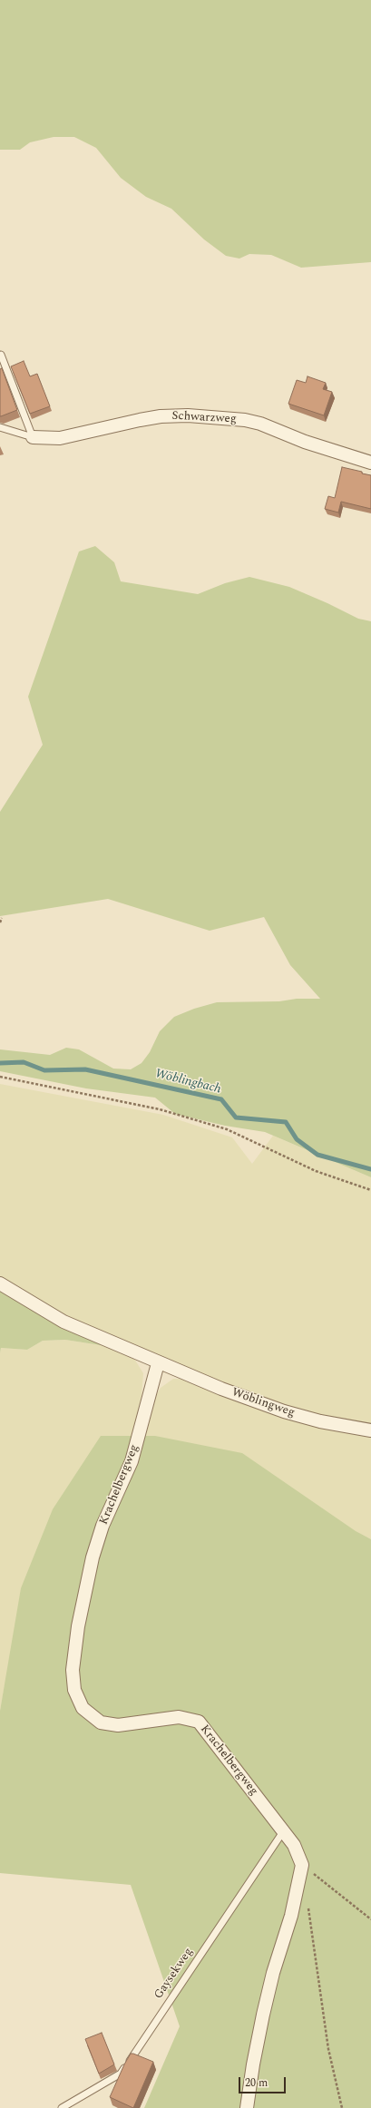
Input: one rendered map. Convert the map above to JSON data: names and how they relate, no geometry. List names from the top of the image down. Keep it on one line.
{"streets":{"street":["Schwarzweg","Wöblingweg","Krachelbergweg"],"lane":["Gaysekweg"]},"crossings":[["Wöblingweg","Krachelbergweg"],["Krachelbergweg","Gaysekweg"]],"water":["Wöblingbach"],"scale_bar":"20 m"}
